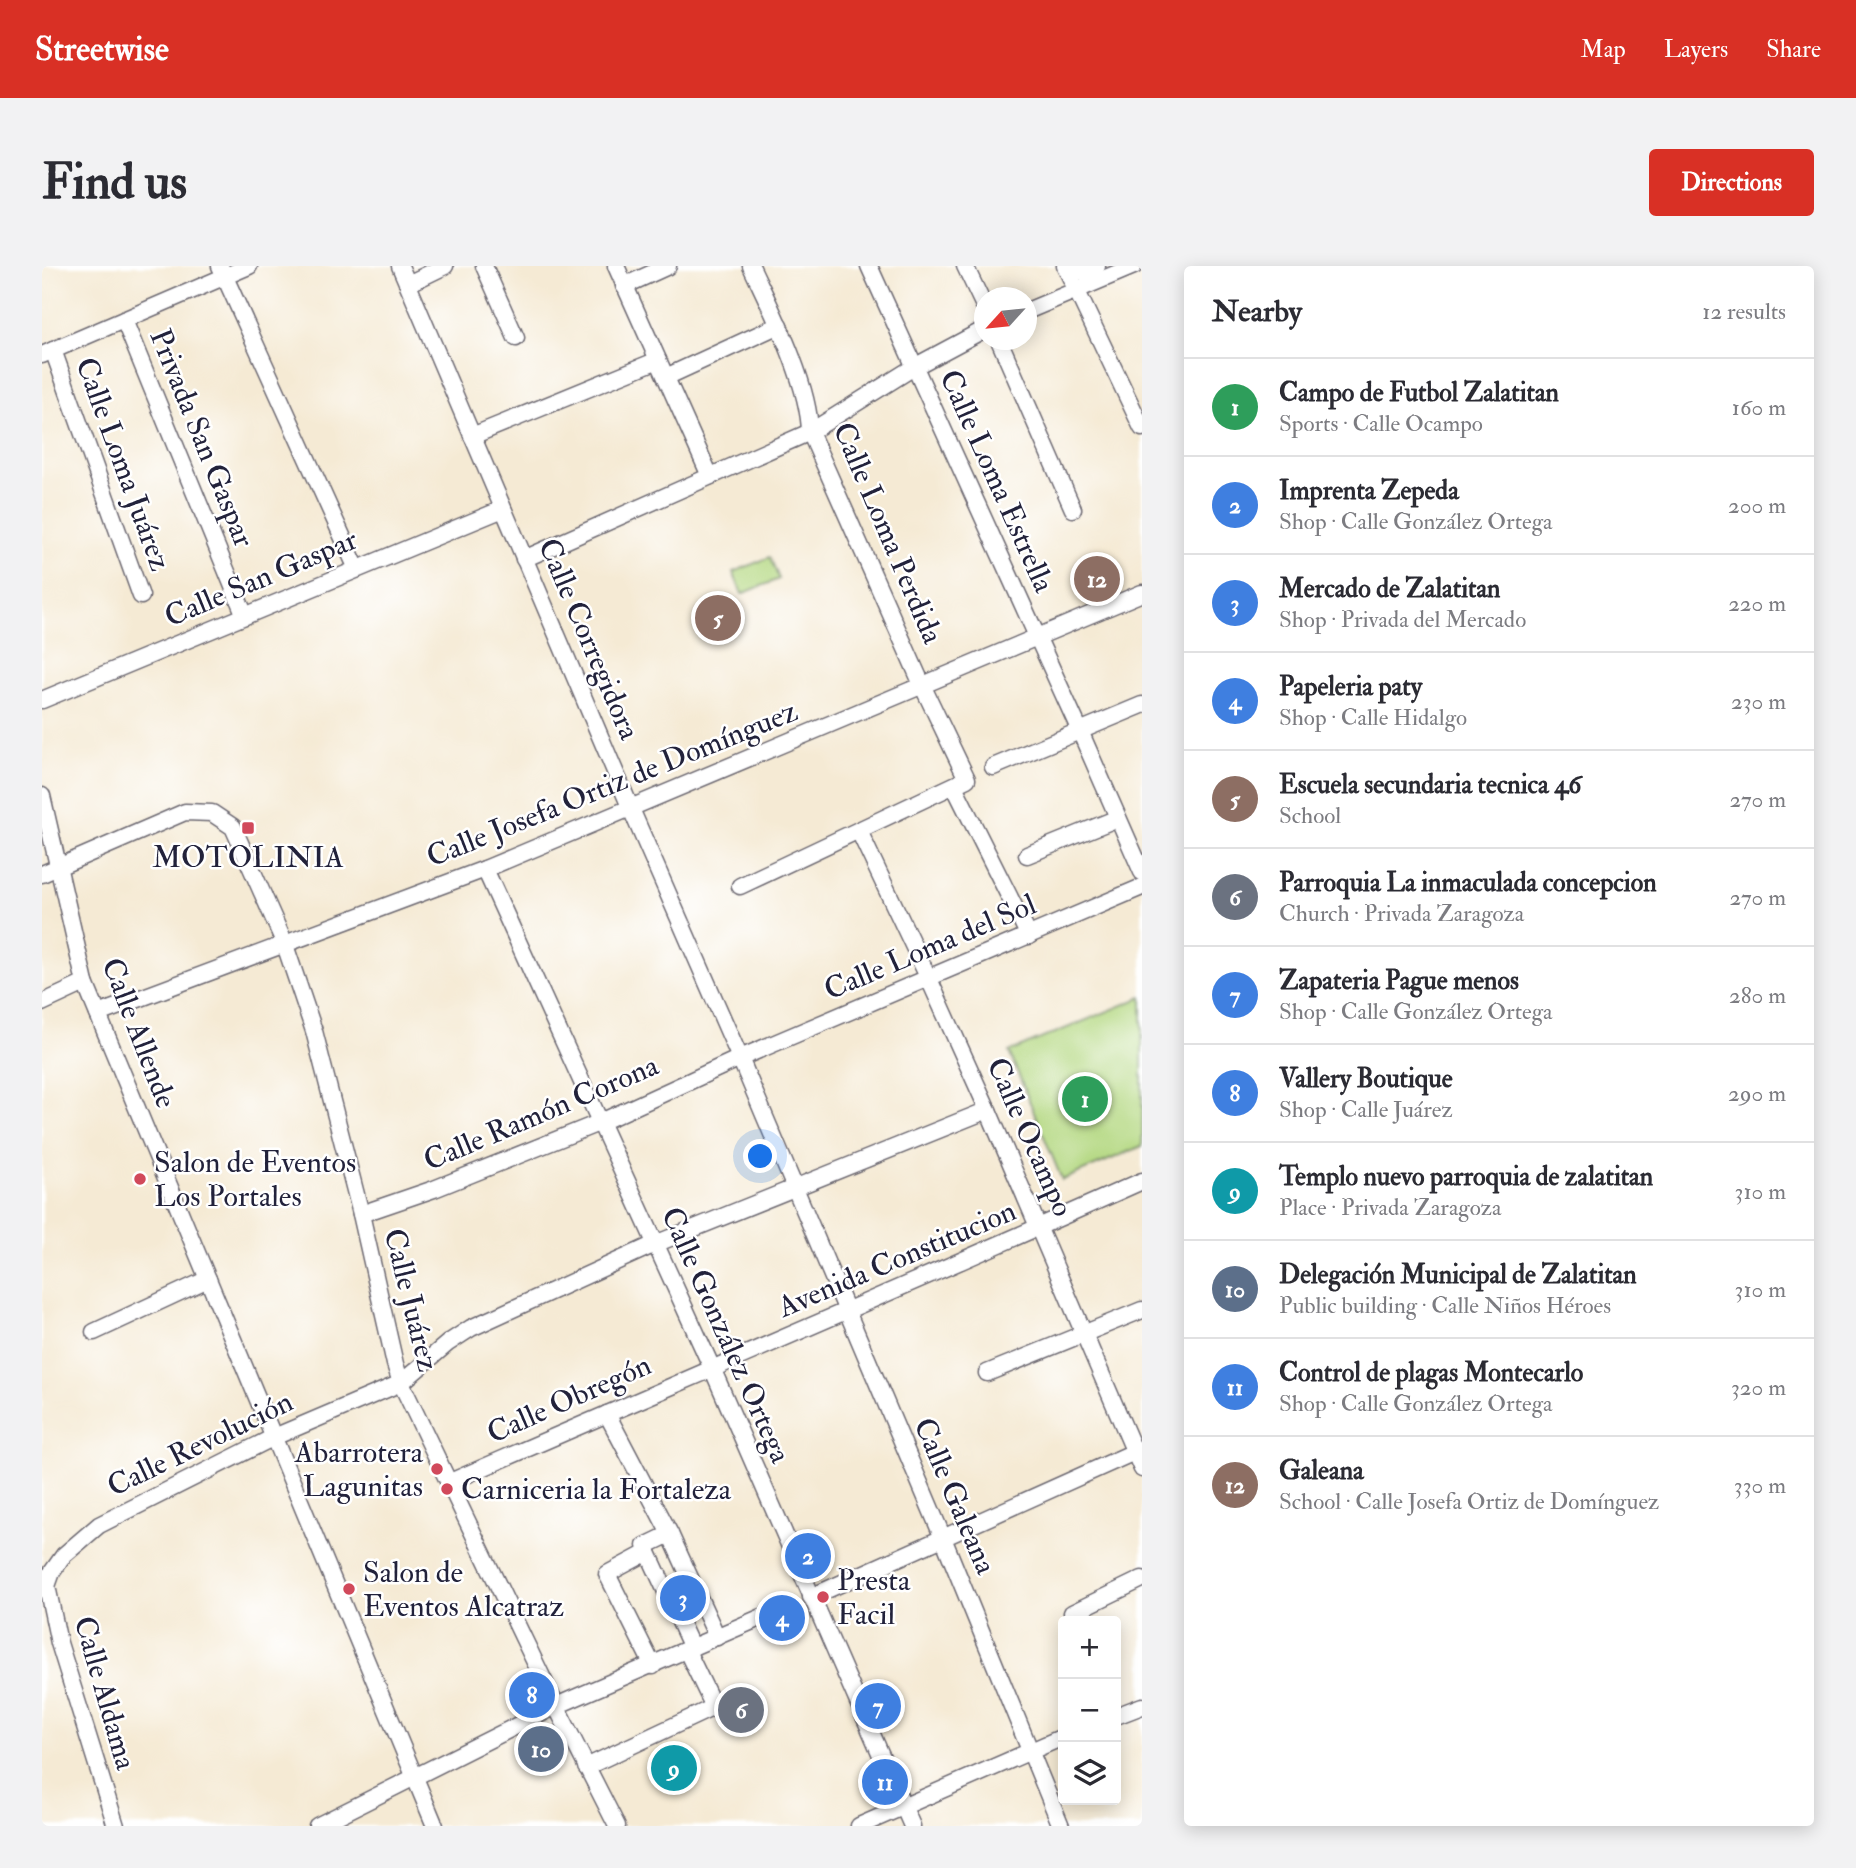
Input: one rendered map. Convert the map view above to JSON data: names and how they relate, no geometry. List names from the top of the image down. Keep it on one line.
{"streets":{"street":["Privada San Gaspar","Calle Loma Juárez","Calle Loma Estrella","Calle Loma Perdida","Calle San Gaspar","Calle Corregidora","Calle Josefa Ortiz de Domínguez","Calle Loma del Sol","Calle Allende","Calle Ramón Corona","Calle Ocampo","Avenida Constitucion","Calle Juárez","Calle González Ortega","Calle Obregón","Calle Revolución","Calle Galeana","Calle Aldama"]},"crossings":[["Privada San Gaspar","Calle San Gaspar"],["Calle Loma Estrella","Calle Josefa Ortiz de Domínguez"],["Calle Loma Perdida","Calle Josefa Ortiz de Domínguez"],["Calle Loma Perdida","Calle Loma del Sol"],["Calle San Gaspar","Calle Corregidora"],["Calle Corregidora","Calle Josefa Ortiz de Domínguez"],["Calle Corregidora","Calle Loma del Sol"],["Calle Corregidora","Calle Ramón Corona"],["Calle Corregidora","Calle Revolución"],["Calle Corregidora","Calle Galeana"],["Calle Josefa Ortiz de Domínguez","Calle Allende"],["Calle Josefa Ortiz de Domínguez","Calle Juárez"],["Calle Josefa Ortiz de Domínguez","Calle González Ortega"],["Calle Loma del Sol","Calle Ramón Corona"],["Calle Loma del Sol","Calle Ocampo"],["Calle Allende","Calle Juárez"],["Calle Allende","Calle Revolución"],["Calle Ramón Corona","Calle Juárez"],["Calle Ramón Corona","Calle González Ortega"],["Calle Ocampo","Avenida Constitucion"],["Calle Ocampo","Calle Revolución"],["Avenida Constitucion","Calle González Ortega"],["Avenida Constitucion","Calle Obregón"],["Avenida Constitucion","Calle Galeana"],["Calle Juárez","Calle Obregón"],["Calle Juárez","Calle Revolución"],["Calle González Ortega","Calle Obregón"],["Calle González Ortega","Calle Revolución"],["Calle Revolución","Calle Galeana"],["Calle Revolución","Calle Aldama"]],"places":{"transit":["MOTOLINIA"],"other":["Salon de Eventos Los Portales","Abarrotera Lagunitas","Carniceria la Fortaleza","Salon de Eventos Alcatraz","Presta Facil"]},"north":"bottom left","page":{"header":"Streetwise","nav":["Map","Layers","Share"],"buttons":"Directions","title":"Find us","heading":["Nearby","12 results"],"list":[{"mark":"1","name":"Campo de Futbol Zalatitan","note":"Sports · Calle Ocampo","value":"160 m"},{"mark":"2","name":"Imprenta Zepeda","note":"Shop · Calle González Ortega","value":"200 m"},{"mark":"3","name":"Mercado de Zalatitan","note":"Shop · Privada del Mercado","value":"220 m"},{"mark":"4","name":"Papeleria paty","note":"Shop · Calle Hidalgo","value":"230 m"},{"mark":"5","name":"Escuela secundaria tecnica 46","note":"School","value":"270 m"},{"mark":"6","name":"Parroquia La inmaculada concepcion","note":"Church · Privada Zaragoza","value":"270 m"},{"mark":"7","name":"Zapateria Pague menos","note":"Shop · Calle González Ortega","value":"280 m"},{"mark":"8","name":"Vallery Boutique","note":"Shop · Calle Juárez","value":"290 m"},{"mark":"9","name":"Templo nuevo parroquia de zalatitan","note":"Place · Privada Zaragoza","value":"310 m"},{"mark":"10","name":"Delegación Municipal de Zalatitan","note":"Public building · Calle Niños Héroes","value":"310 m"},{"mark":"11","name":"Control de plagas Montecarlo","note":"Shop · Calle González Ortega","value":"320 m"},{"mark":"12","name":"Galeana","note":"School · Calle Josefa Ortiz de Domínguez","value":"330 m"}],"pins":["12","5","1","2","3","4","8","7","6","10","9","11"],"map_buttons":["+","−"]}}
